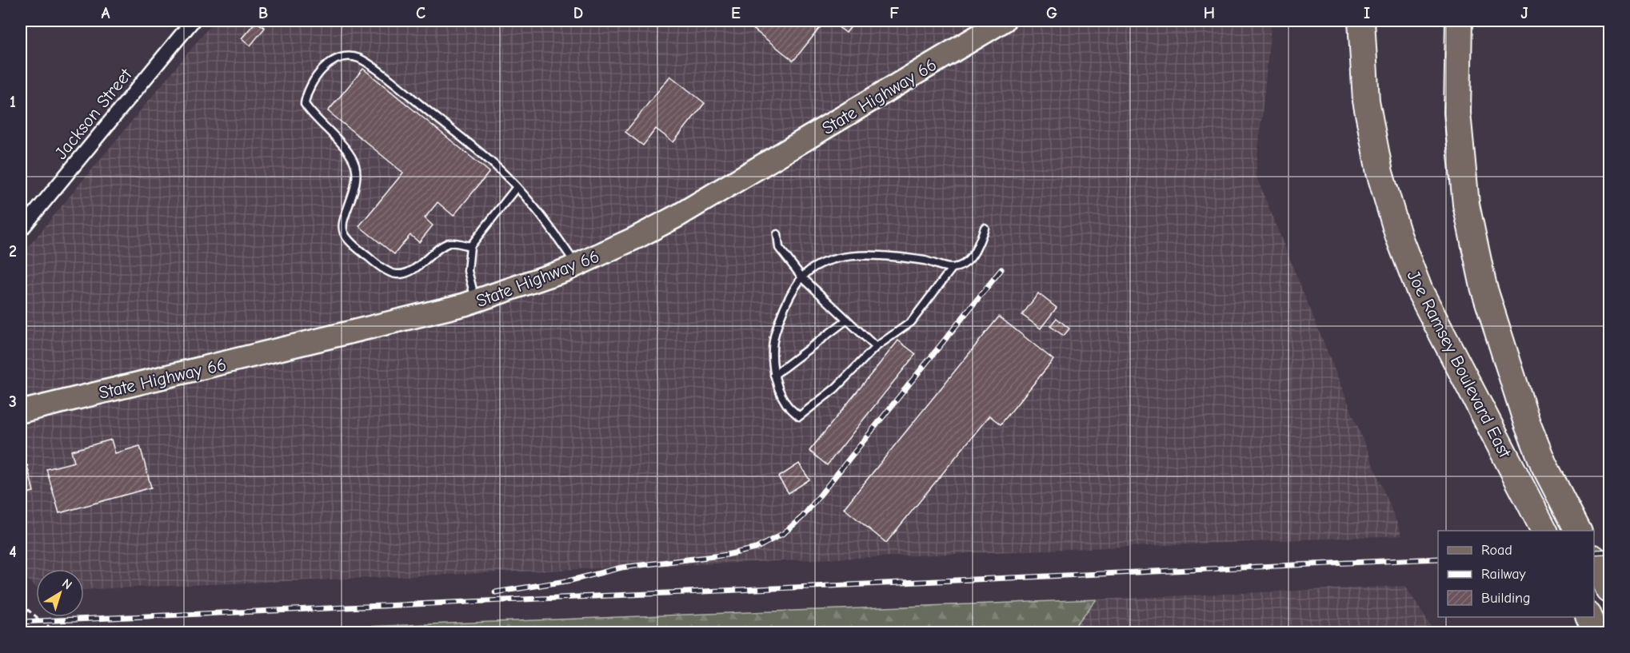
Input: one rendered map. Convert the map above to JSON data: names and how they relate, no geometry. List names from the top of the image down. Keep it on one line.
{"streets":{"highway":["Joe Ramsey Boulevard East"],"main road":["State Highway 66"],"street":["Jackson Street"]},"legend":["Road","Railway","Building"],"north":"top right","grid":{"columns":["A","B","C","D","E","F","G","H","I","J"],"rows":["1","2","3","4"]}}
